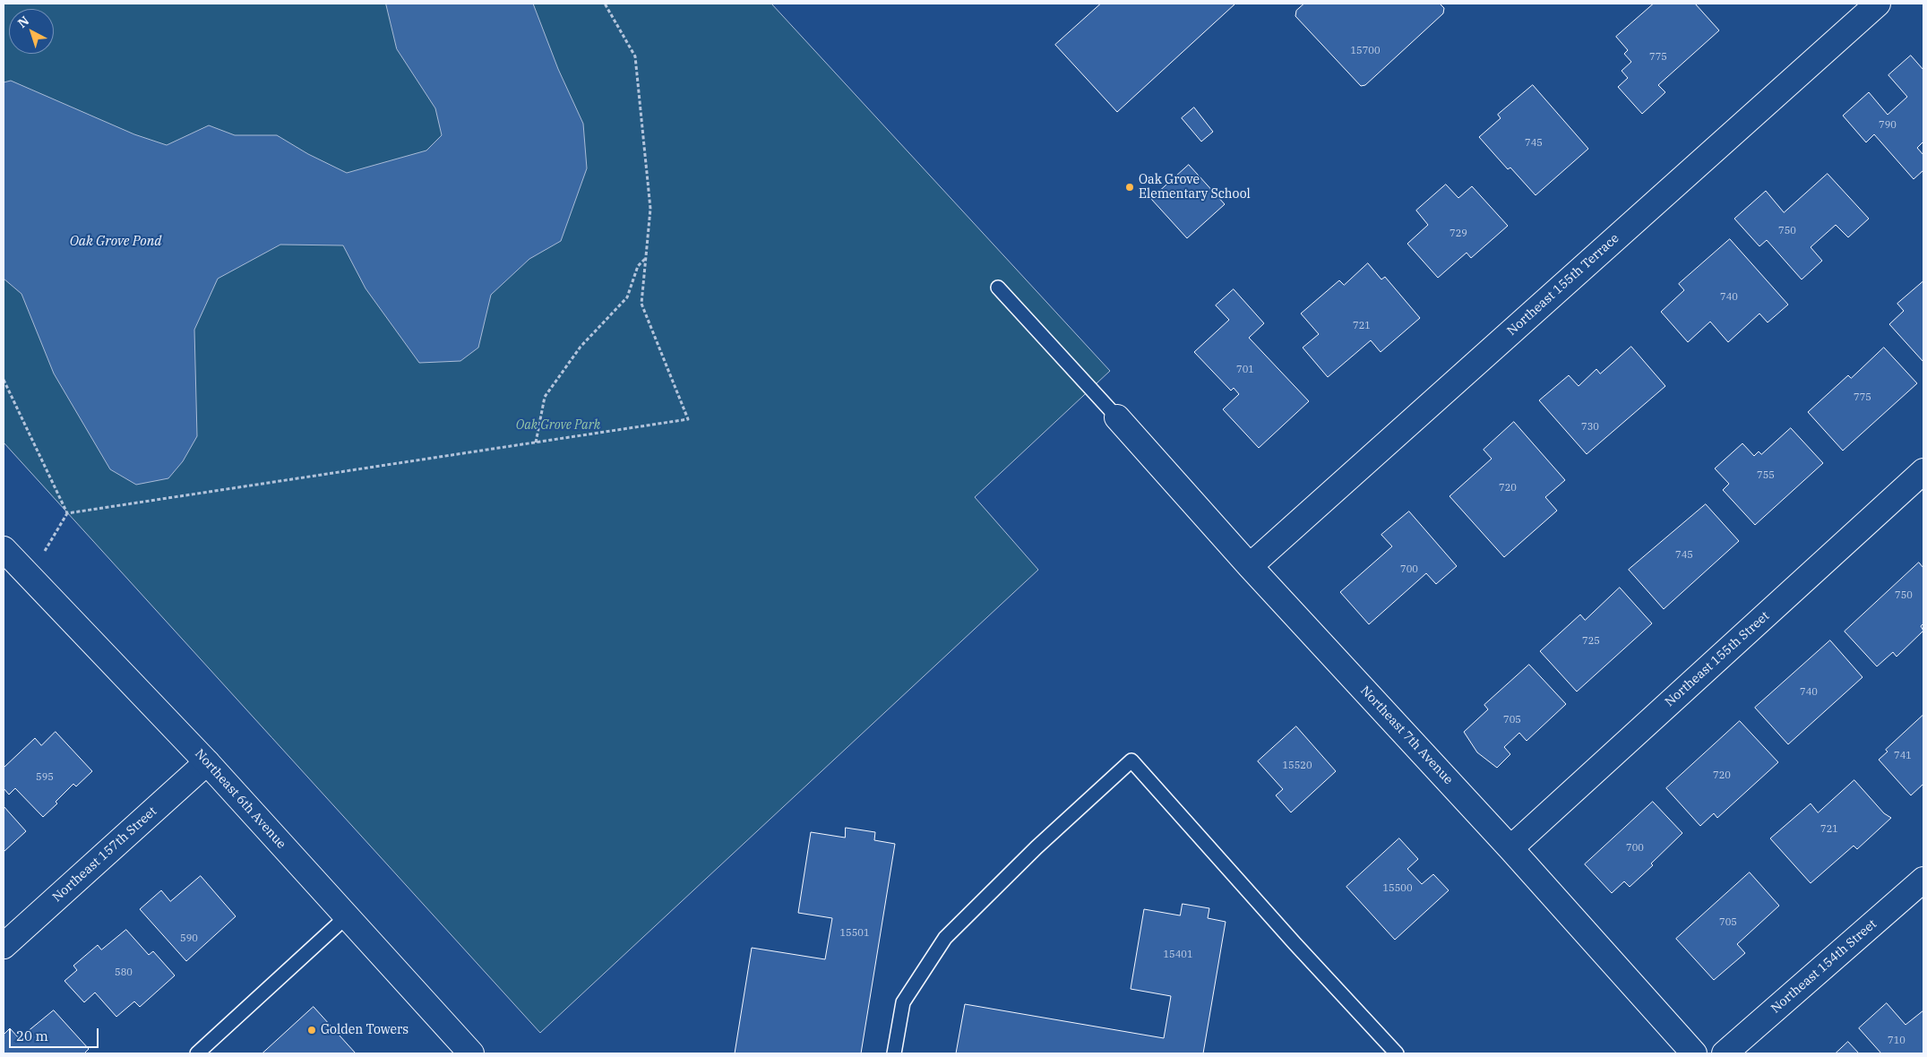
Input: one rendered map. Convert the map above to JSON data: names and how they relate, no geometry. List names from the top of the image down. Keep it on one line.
{"streets":{"street":["Northeast 155th Terrace","Northeast 155th Street","Northeast 7th Avenue","Northeast 6th Avenue","Northeast 157th Street","Northeast 154th Street"]},"crossings":[["Northeast 155th Terrace","Northeast 7th Avenue"],["Northeast 155th Street","Northeast 7th Avenue"],["Northeast 6th Avenue","Northeast 157th Street"]],"water":["Oak Grove Pond"],"parks":["Oak Grove Park"],"places":["Oak Grove Elementary School","Golden Towers"],"house_numbers":["15700","775","790","745","750","729","740","721","701","775","730","755","720","745","700","750","725","740","705","741","15520","720","595","721","700","15500","705","15501","590","15401","580","710"],"scale_bar":"20 m","north":"top left"}
